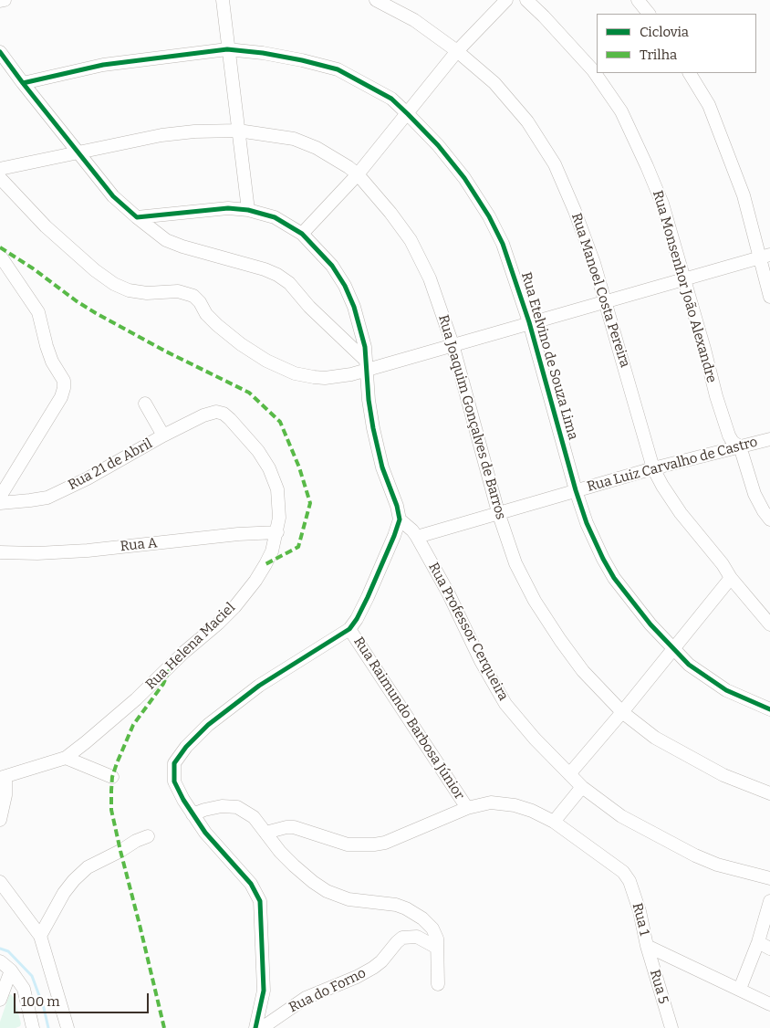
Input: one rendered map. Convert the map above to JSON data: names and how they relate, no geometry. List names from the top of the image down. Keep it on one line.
{"streets":{"street":["Rua Monsenhor João Alexandre","Rua Manoel Costa Pereira","Rua Etelvino de Souza Lima","Rua Joaquim Gonçalves de Barros","Rua 21 de Abril","Rua Luiz Carvalho de Castro","Rua A","Rua Professor Cerqueira","Rua Helena Maciel","Rua Raimundo Barbosa Júnior","Rua 1","Rua 5","Rua do Forno"]},"crossings":[["Rua Monsenhor João Alexandre","Rua Luiz Carvalho de Castro"],["Rua Manoel Costa Pereira","Rua Luiz Carvalho de Castro"],["Rua Etelvino de Souza Lima","Rua Luiz Carvalho de Castro"],["Rua Joaquim Gonçalves de Barros","Rua Luiz Carvalho de Castro"],["Rua 21 de Abril","Rua Helena Maciel"],["Rua Luiz Carvalho de Castro","Rua Professor Cerqueira"],["Rua A","Rua Helena Maciel"],["Rua Raimundo Barbosa Júnior","Rua 1"],["Rua 1","Rua 5"]],"legend":["Ciclovia","Trilha"],"scale_bar":"100 m"}
